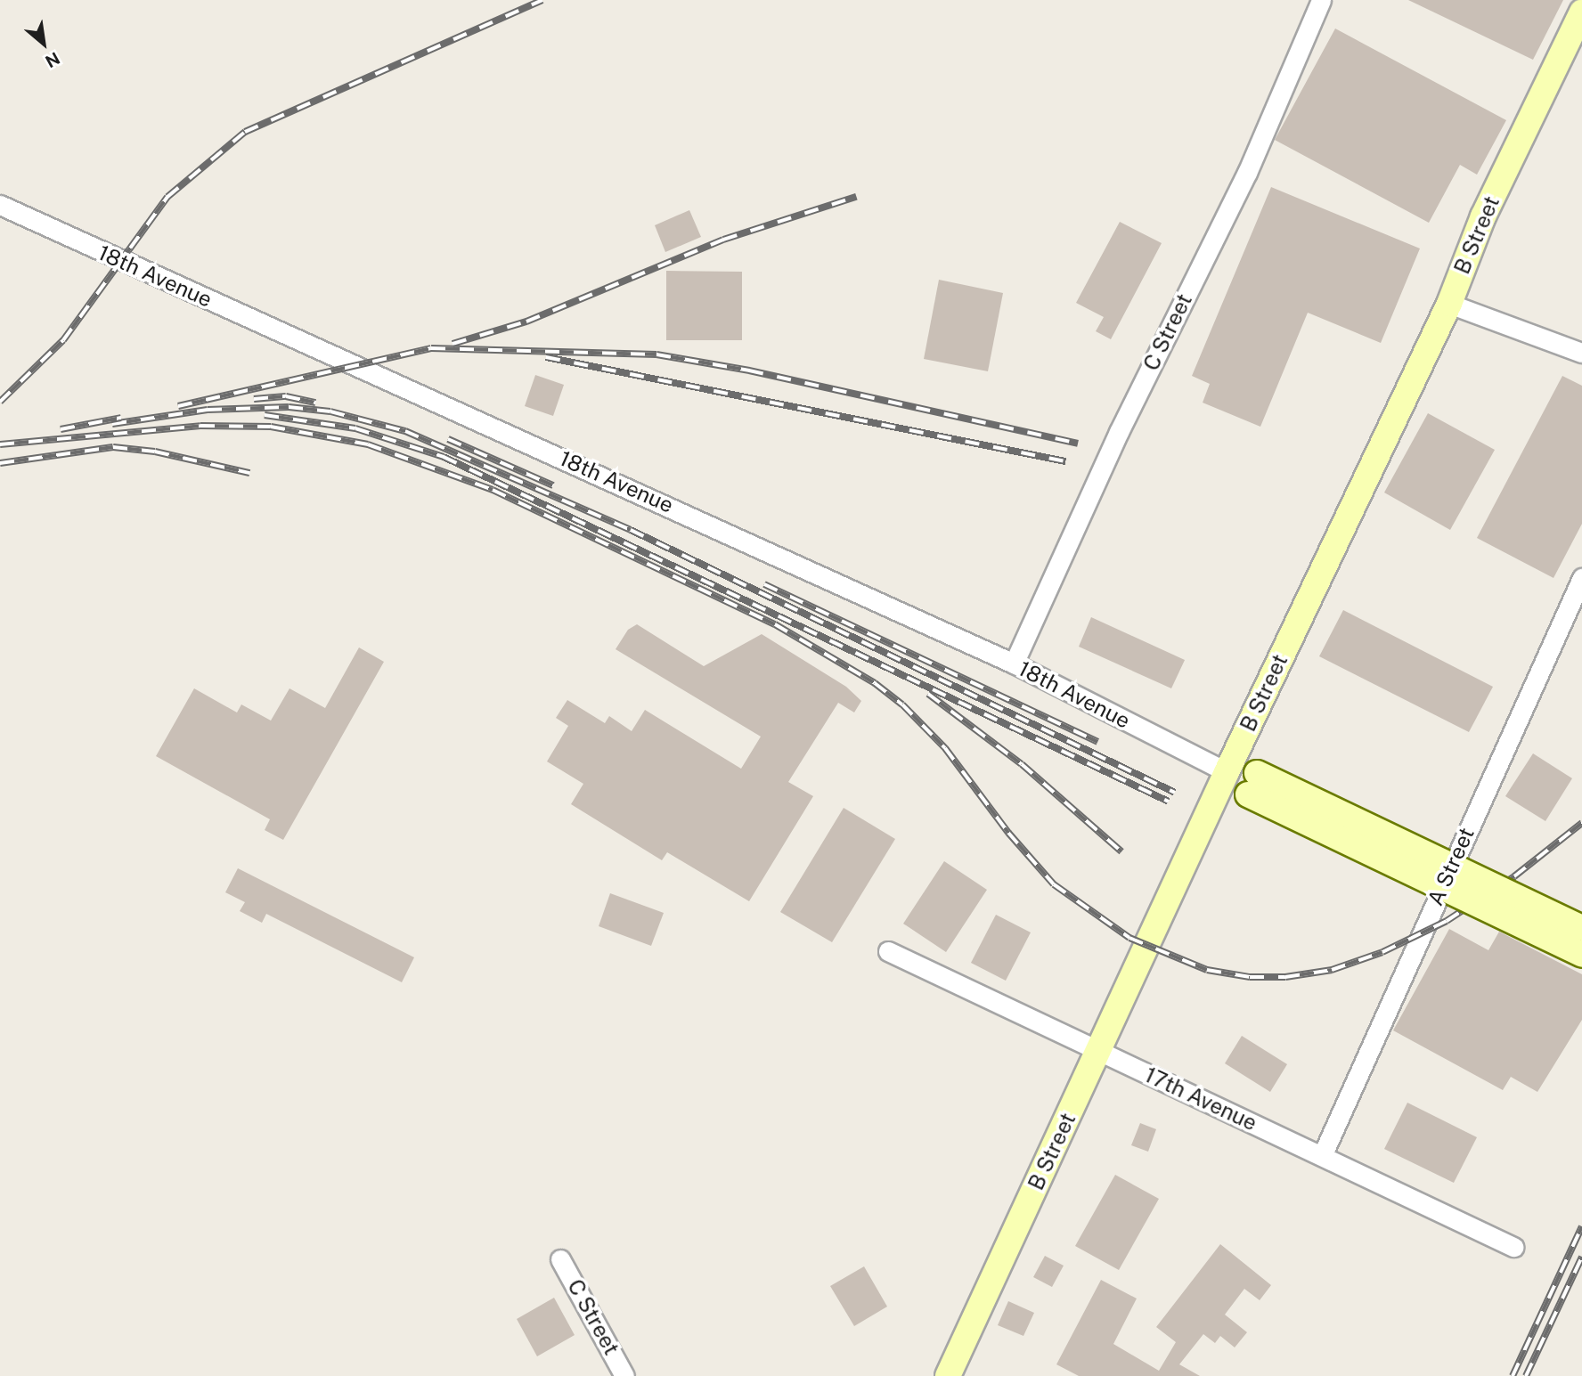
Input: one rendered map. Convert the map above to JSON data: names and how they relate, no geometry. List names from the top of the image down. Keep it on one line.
{"streets":{"street":["B Street","18th Avenue","C Street","A Street","17th Avenue"]},"crossings":[["B Street","18th Avenue"],["B Street","17th Avenue"],["18th Avenue","C Street"],["A Street","17th Avenue"]],"north":"bottom right"}
